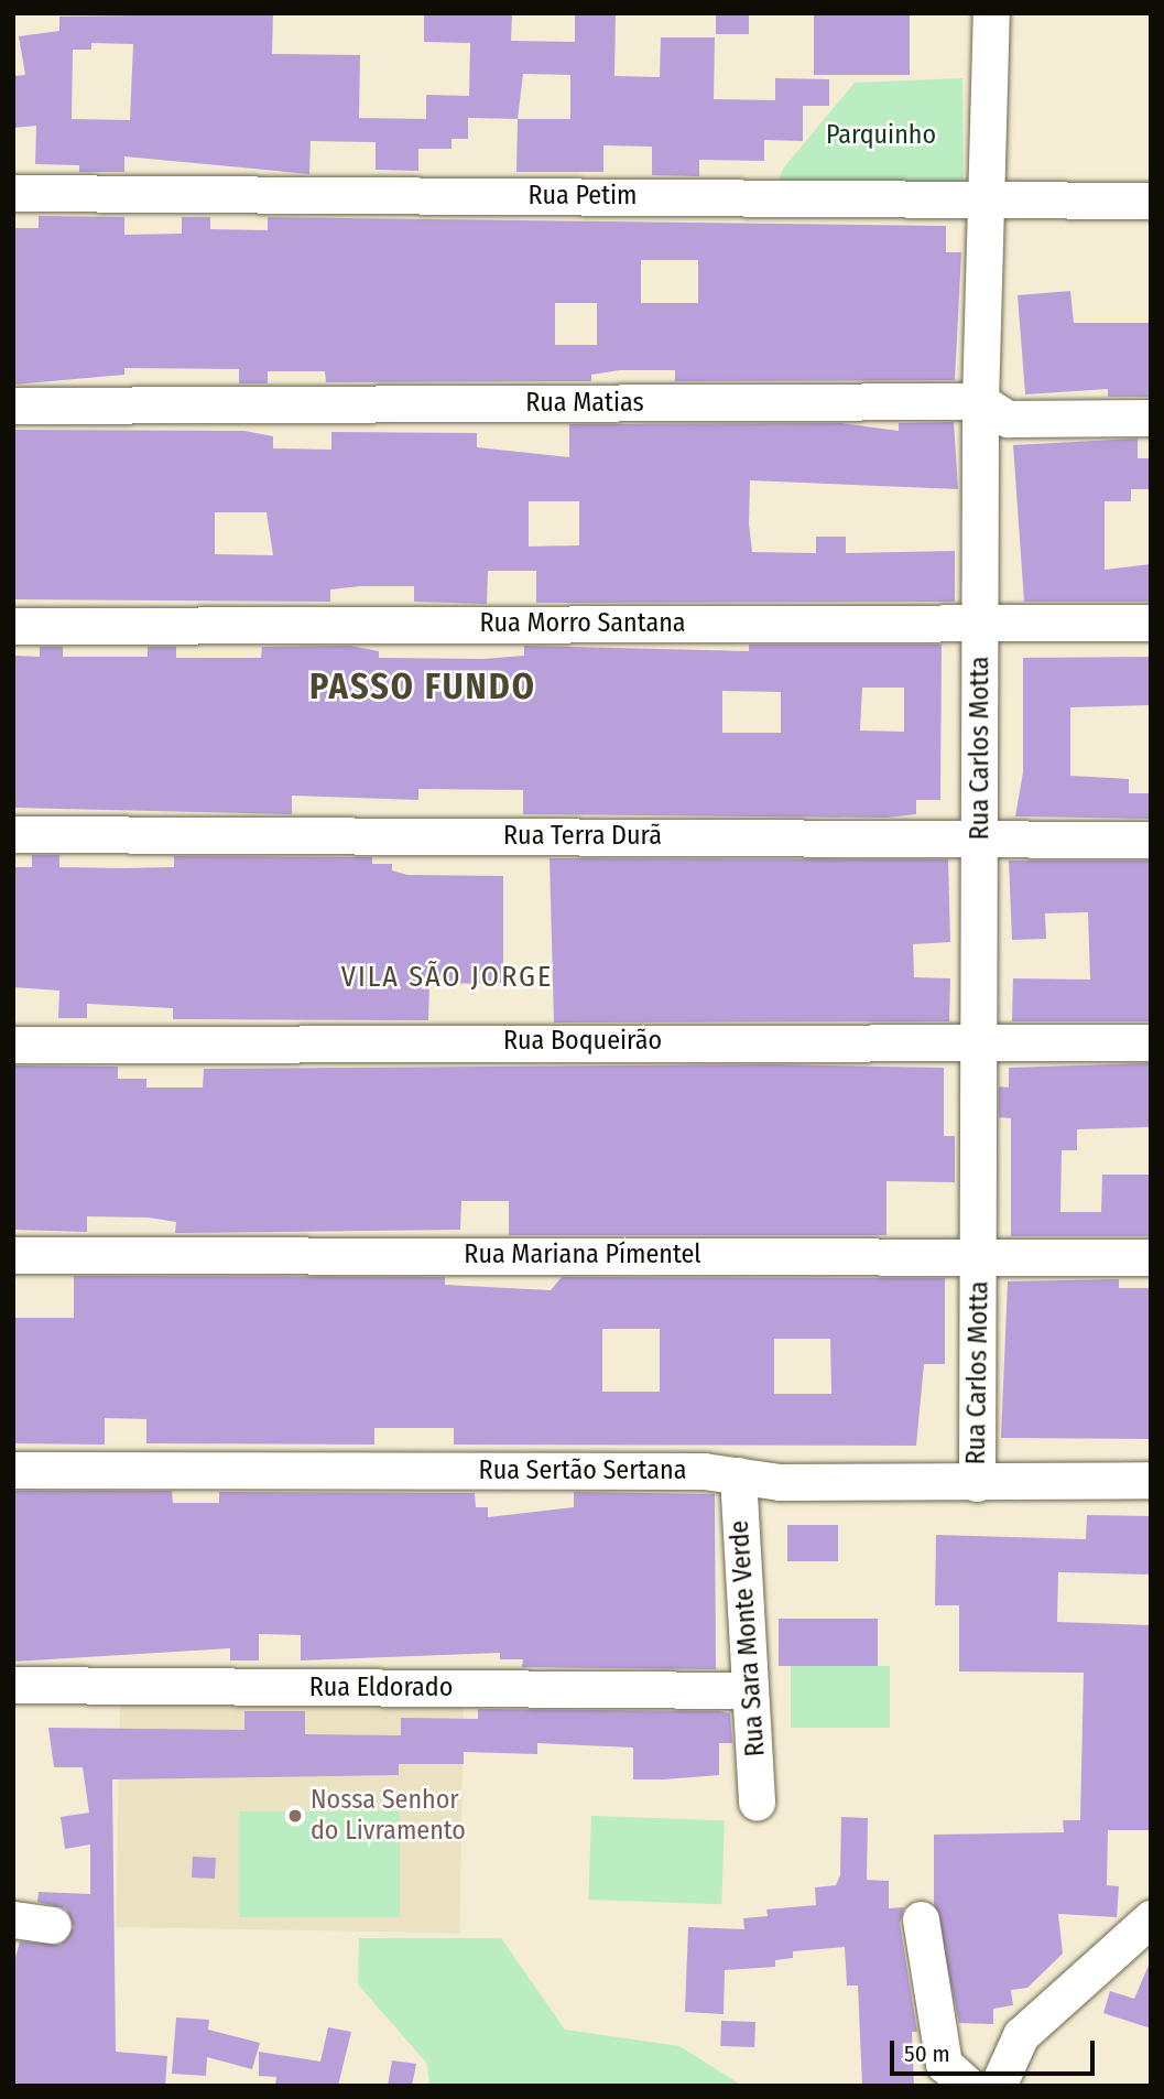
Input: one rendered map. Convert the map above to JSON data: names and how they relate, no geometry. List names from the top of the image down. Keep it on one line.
{"streets":{"street":["Rua Petim","Rua Matias","Rua Morro Santana","Rua Carlos Motta","Rua Terra Durã","Rua Boqueirão","Rua Mariana Pímentel","Rua Sertão Sertana","Rua Sara Monte Verde","Rua Eldorado"]},"crossings":[["Rua Petim","Rua Carlos Motta"],["Rua Matias","Rua Carlos Motta"],["Rua Morro Santana","Rua Carlos Motta"],["Rua Carlos Motta","Rua Terra Durã"],["Rua Carlos Motta","Rua Boqueirão"],["Rua Carlos Motta","Rua Mariana Pímentel"],["Rua Carlos Motta","Rua Sertão Sertana"],["Rua Sertão Sertana","Rua Sara Monte Verde"],["Rua Sara Monte Verde","Rua Eldorado"]],"districts":["PASSO FUNDO","VILA SÃO JORGE"],"parks":["Parquinho"],"places":["Nossa Senhor do Livramento"],"scale_bar":"50 m"}
